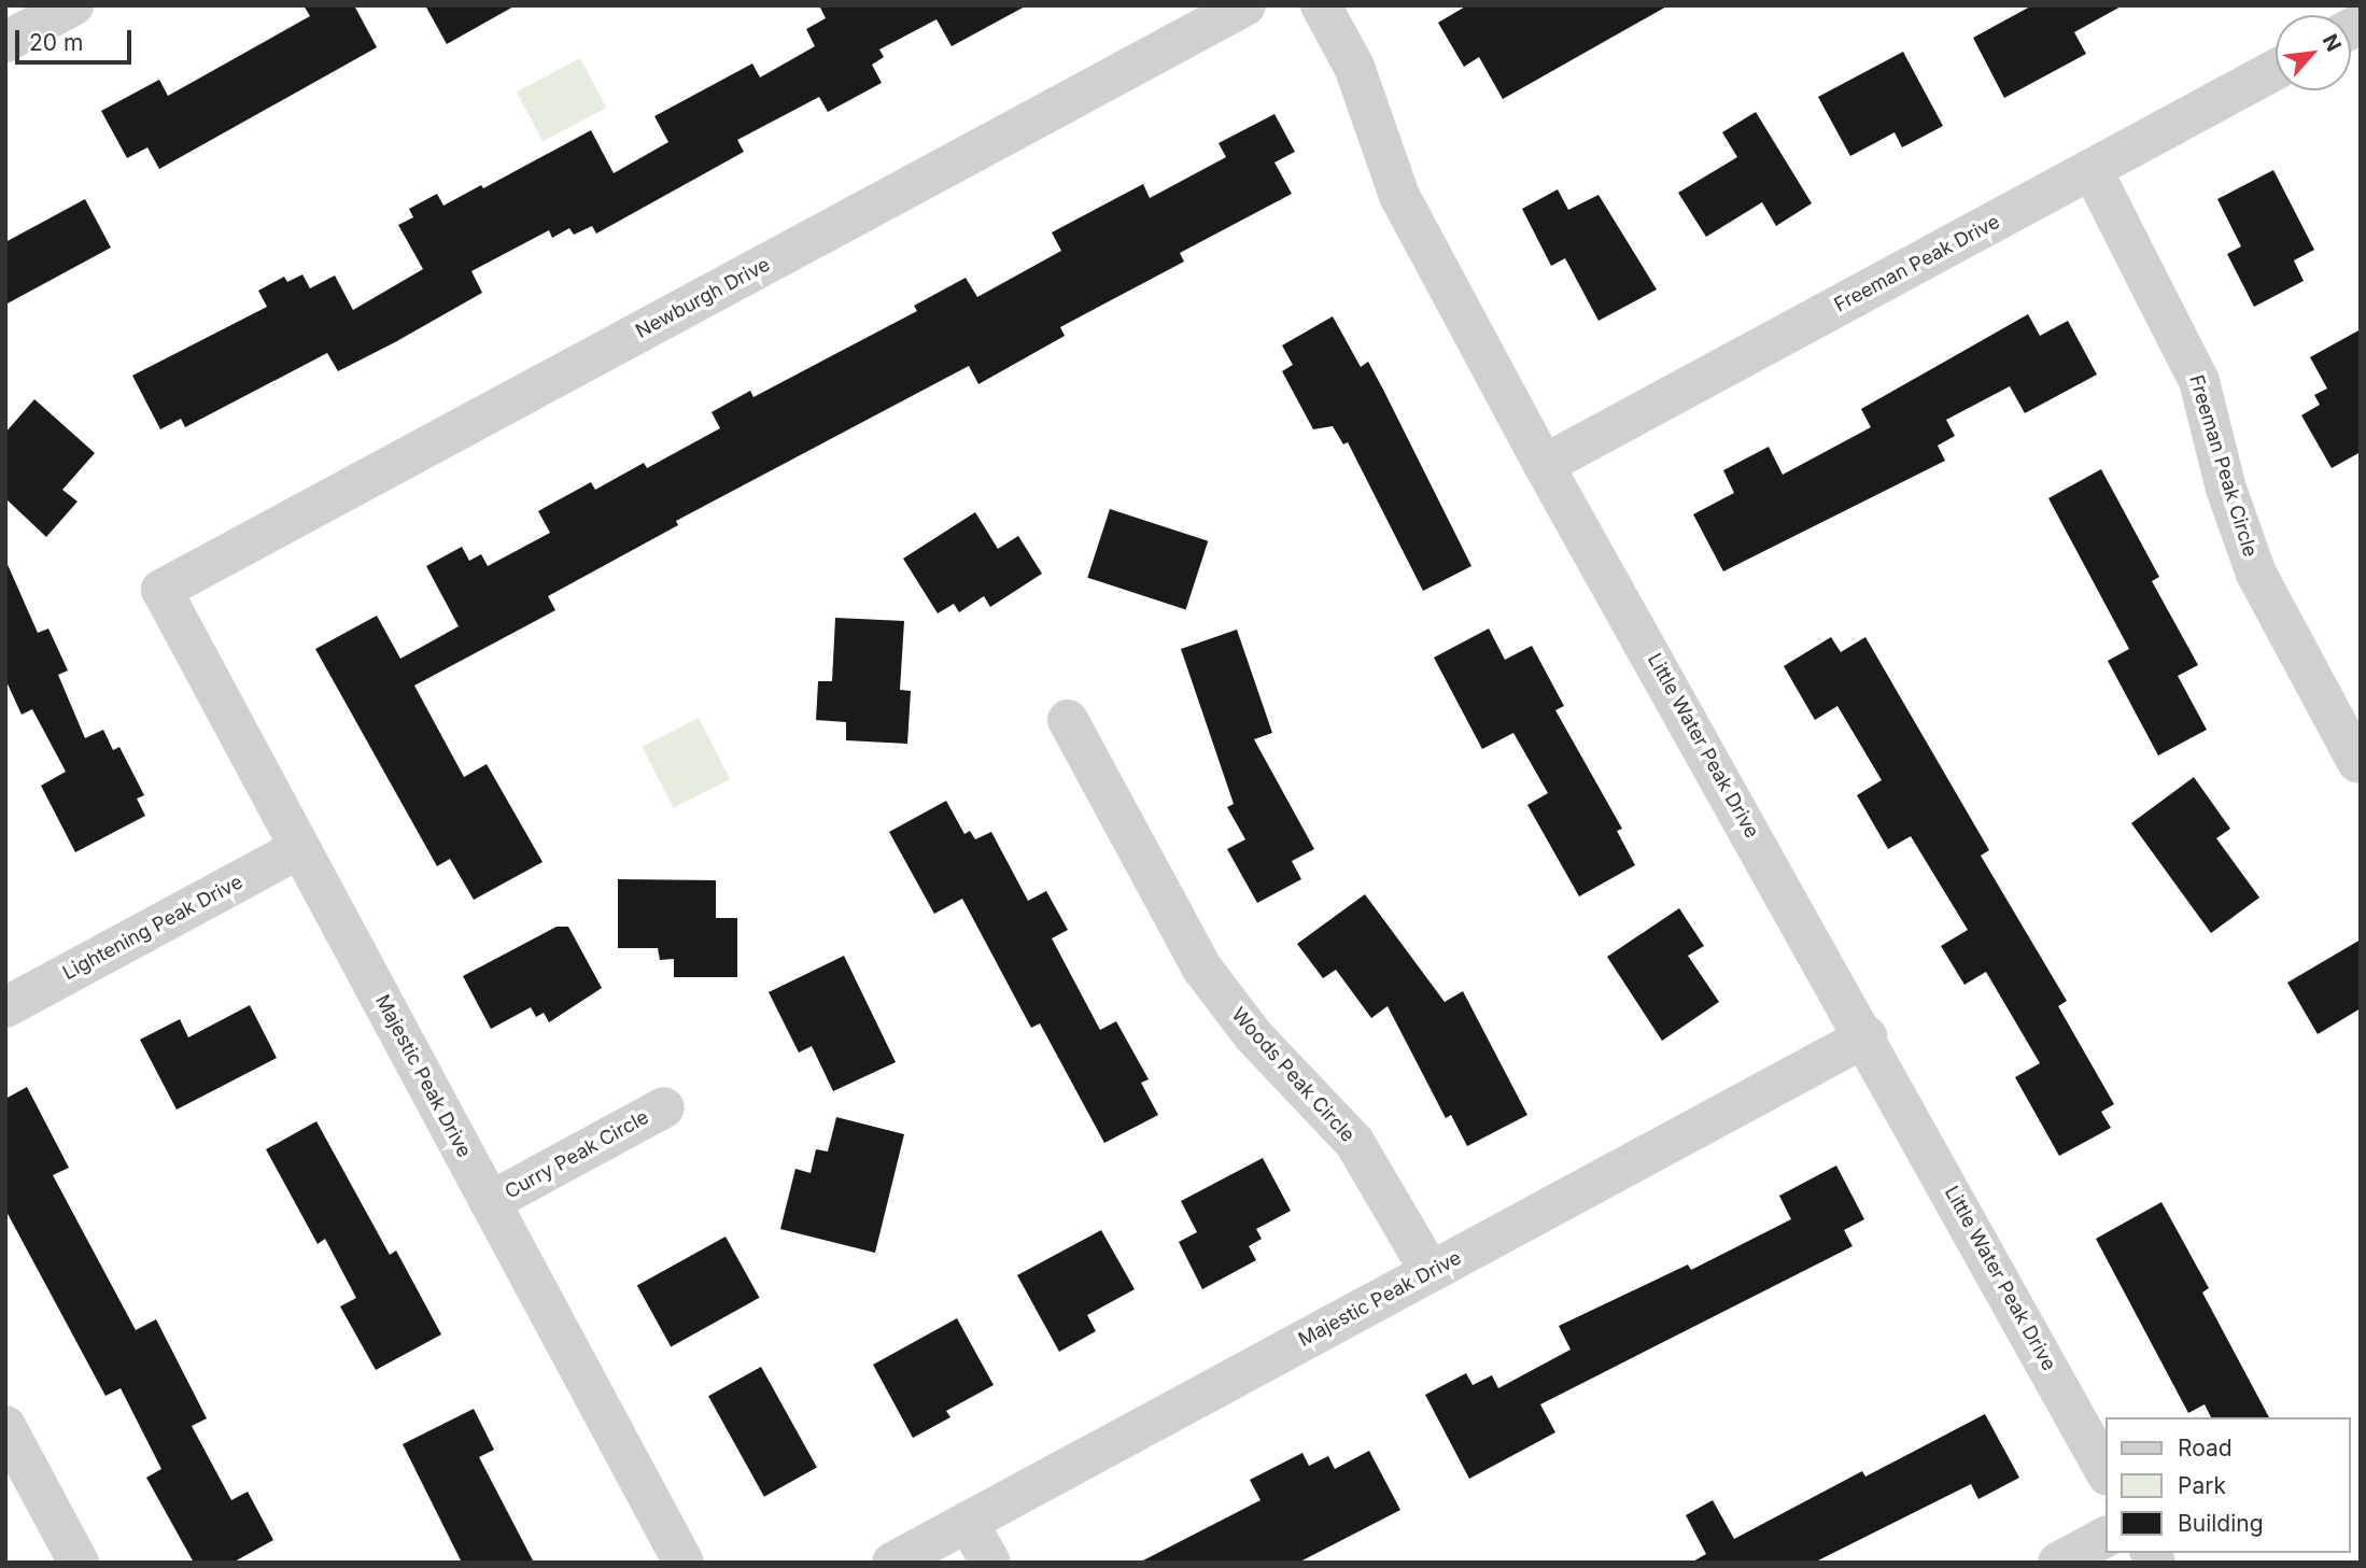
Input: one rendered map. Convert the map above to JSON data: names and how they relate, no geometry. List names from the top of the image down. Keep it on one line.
{"streets":{"street":["Freeman Peak Drive","Newburgh Drive","Freeman Peak Circle","Little Water Peak Drive","Lightening Peak Drive","Woods Peak Circle","Majestic Peak Drive","Curry Peak Circle"]},"crossings":[["Freeman Peak Drive","Freeman Peak Circle"],["Freeman Peak Drive","Little Water Peak Drive"],["Newburgh Drive","Majestic Peak Drive"],["Little Water Peak Drive","Majestic Peak Drive"],["Lightening Peak Drive","Majestic Peak Drive"],["Woods Peak Circle","Majestic Peak Drive"],["Majestic Peak Drive","Curry Peak Circle"]],"legend":["Road","Park","Building"],"scale_bar":"20 m","north":"top right"}
